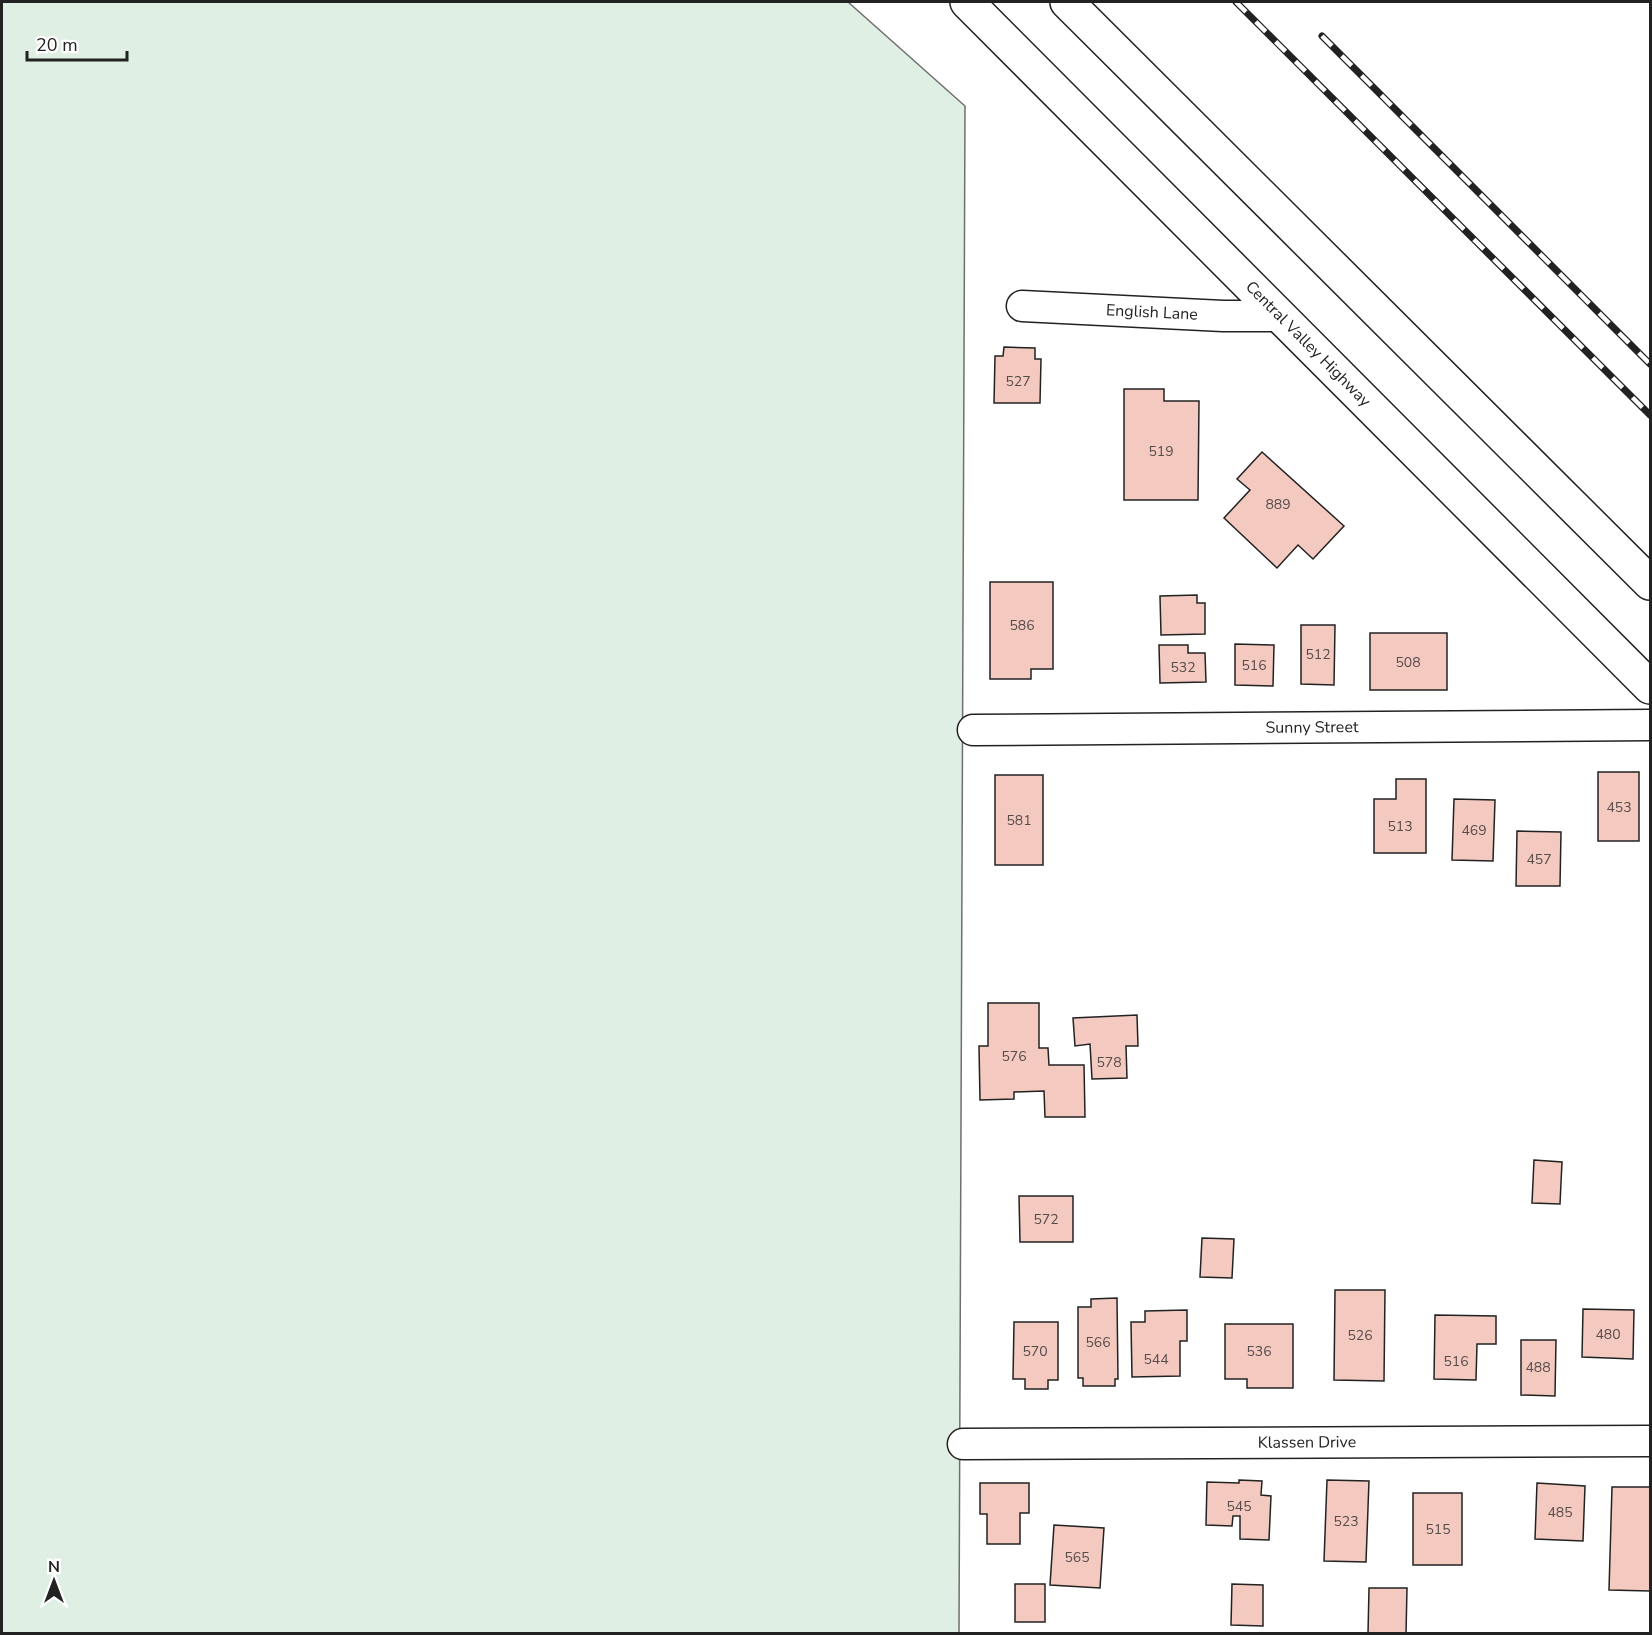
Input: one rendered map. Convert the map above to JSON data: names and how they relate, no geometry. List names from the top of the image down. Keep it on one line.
{"streets":{"main road":["Central Valley Highway"],"street":["English Lane","Sunny Street","Klassen Drive"]},"crossings":[["English Lane","Central Valley Highway"]],"house_numbers":["527","519","889","586","512","508","516","532","453","581","513","469","457","576","578","572","480","526","566","570","536","544","516","488","545","485","523","515","565"],"scale_bar":"20 m","north":"top"}
